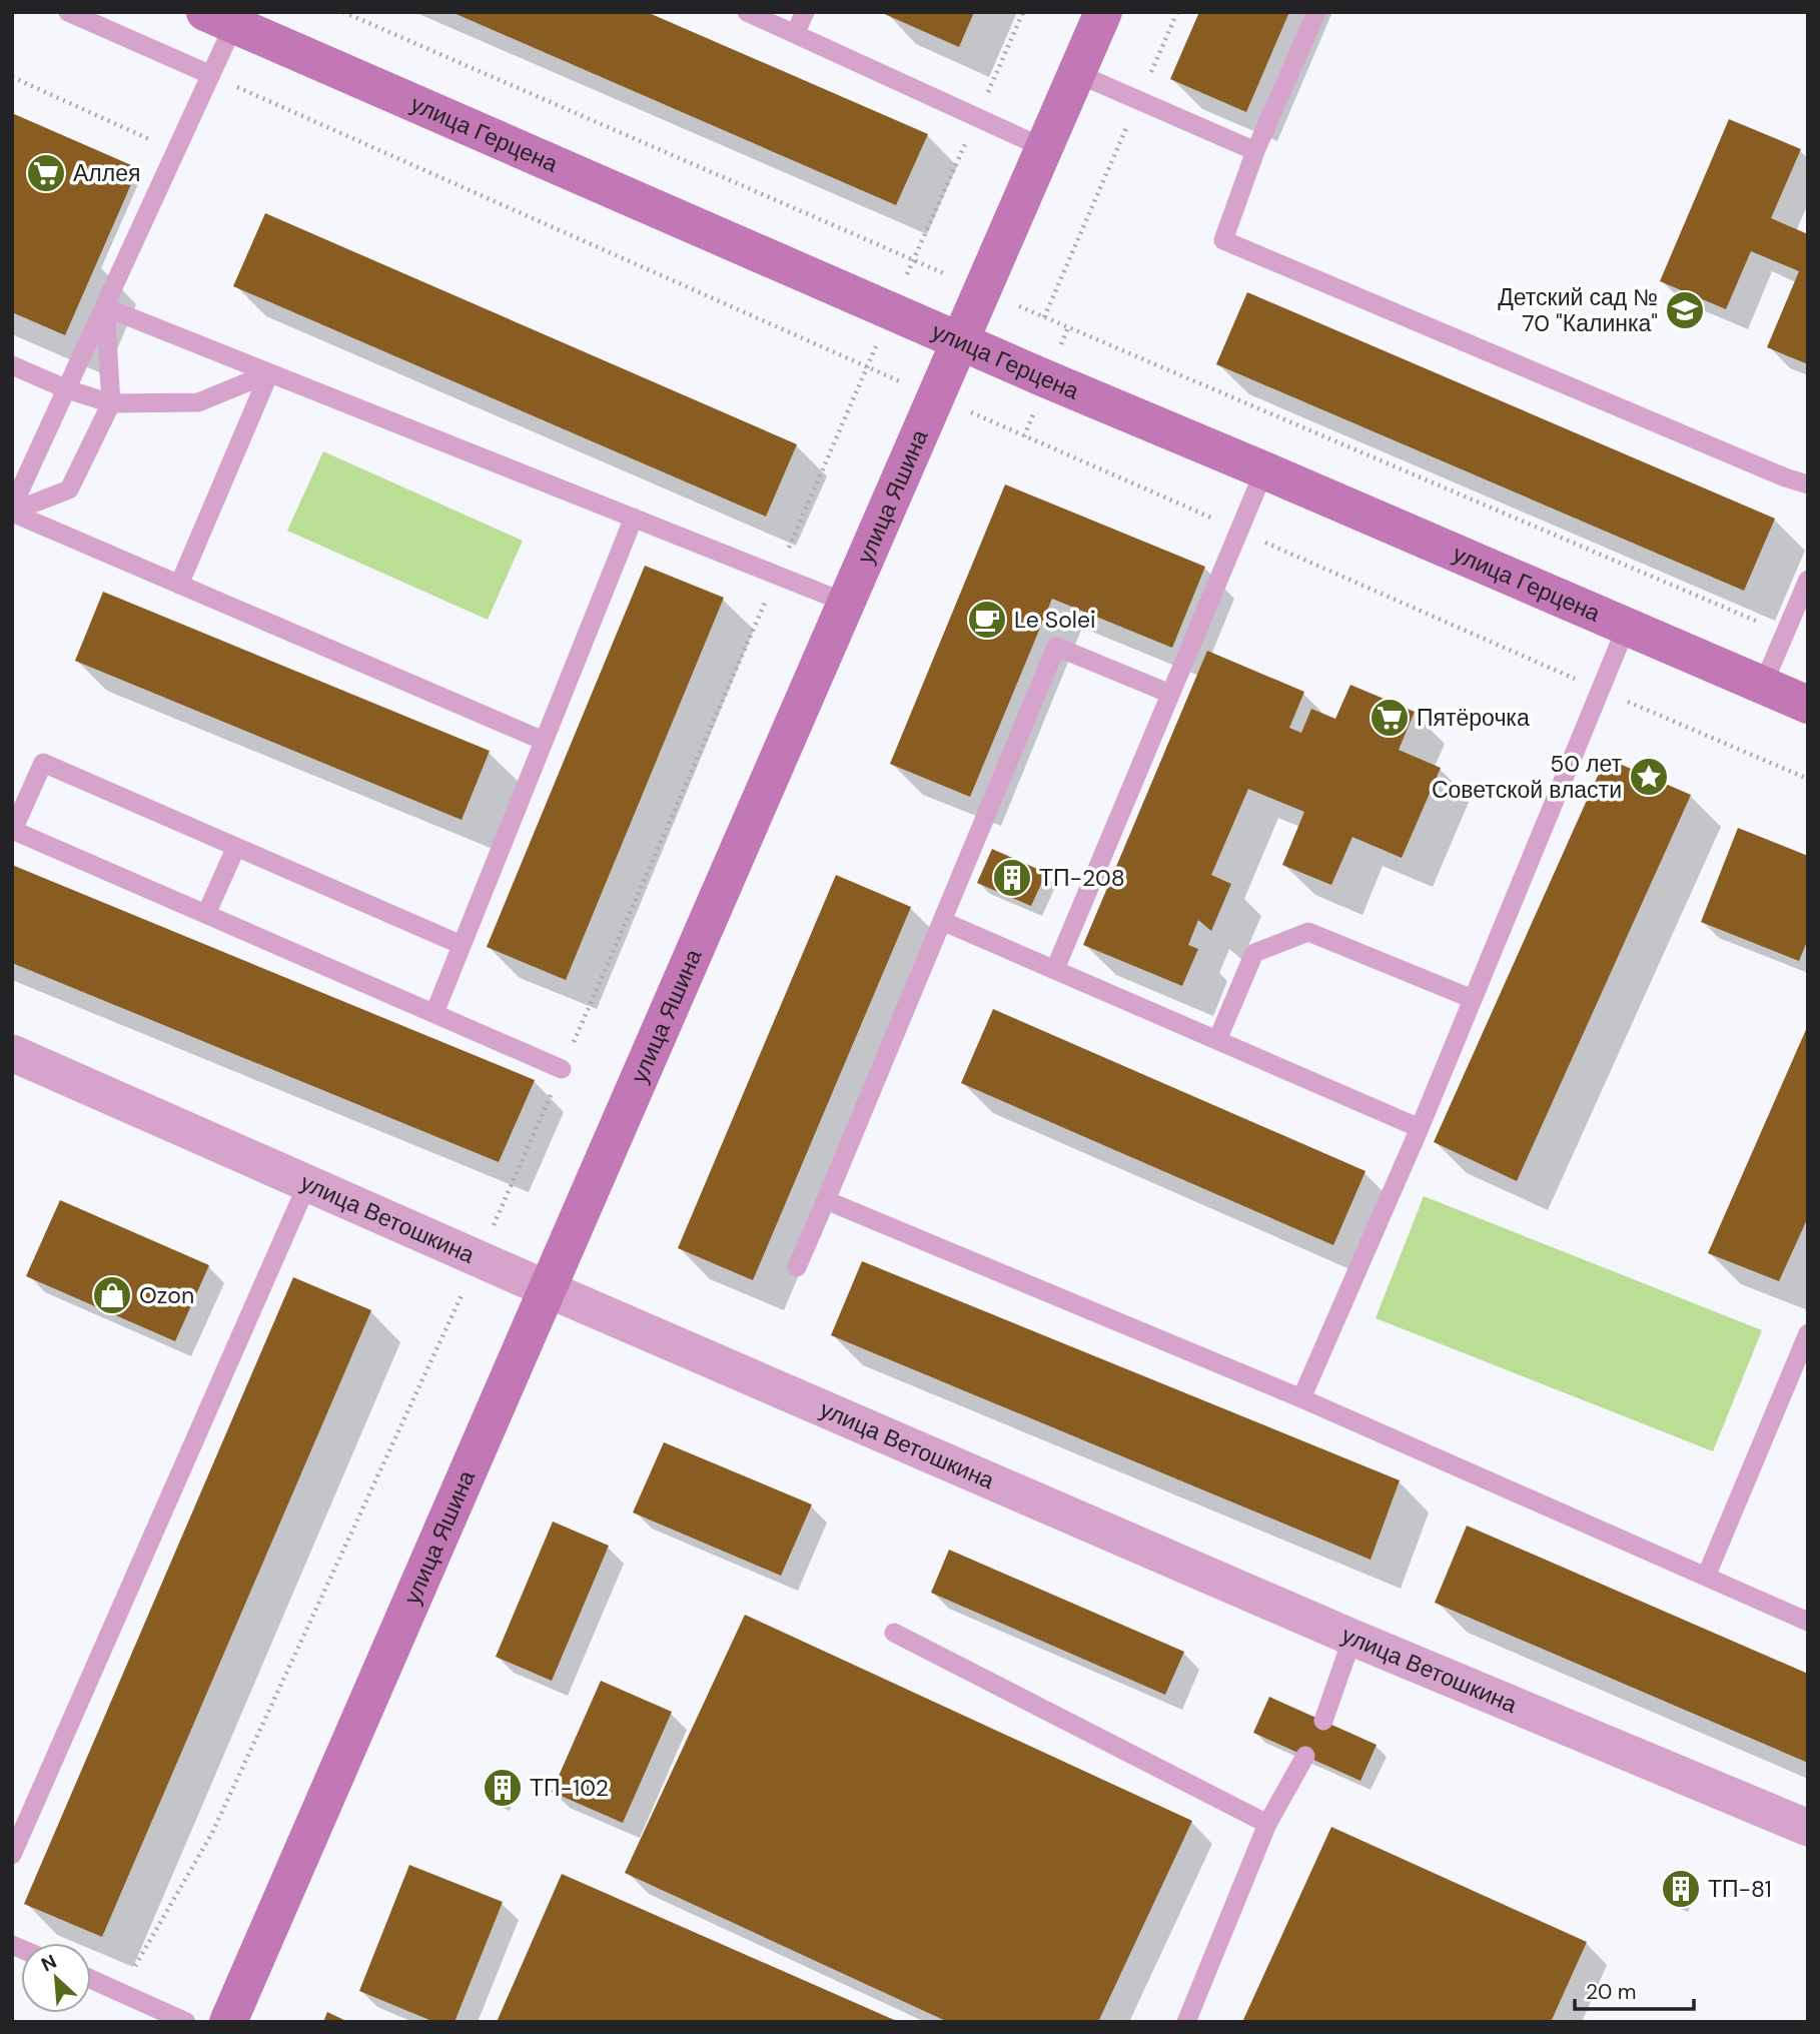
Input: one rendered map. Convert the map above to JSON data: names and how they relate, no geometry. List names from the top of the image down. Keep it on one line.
{"streets":{"street":["улица Герцена","улица Яшина","улица Ветошкина"]},"crossings":[["улица Герцена","улица Яшина"],["улица Яшина","улица Ветошкина"]],"places":{"supermarket":["Аллея","Пятёрочка"],"school or university":["Детский сад № 70 \"Калинка\""],"cafe":["Le Solei"],"place":["50 лет Советской власти"],"building":["ТП-208","ТП-102","ТП-81"],"shop":["Ozon"]},"scale_bar":"20 m","north":"top left"}
